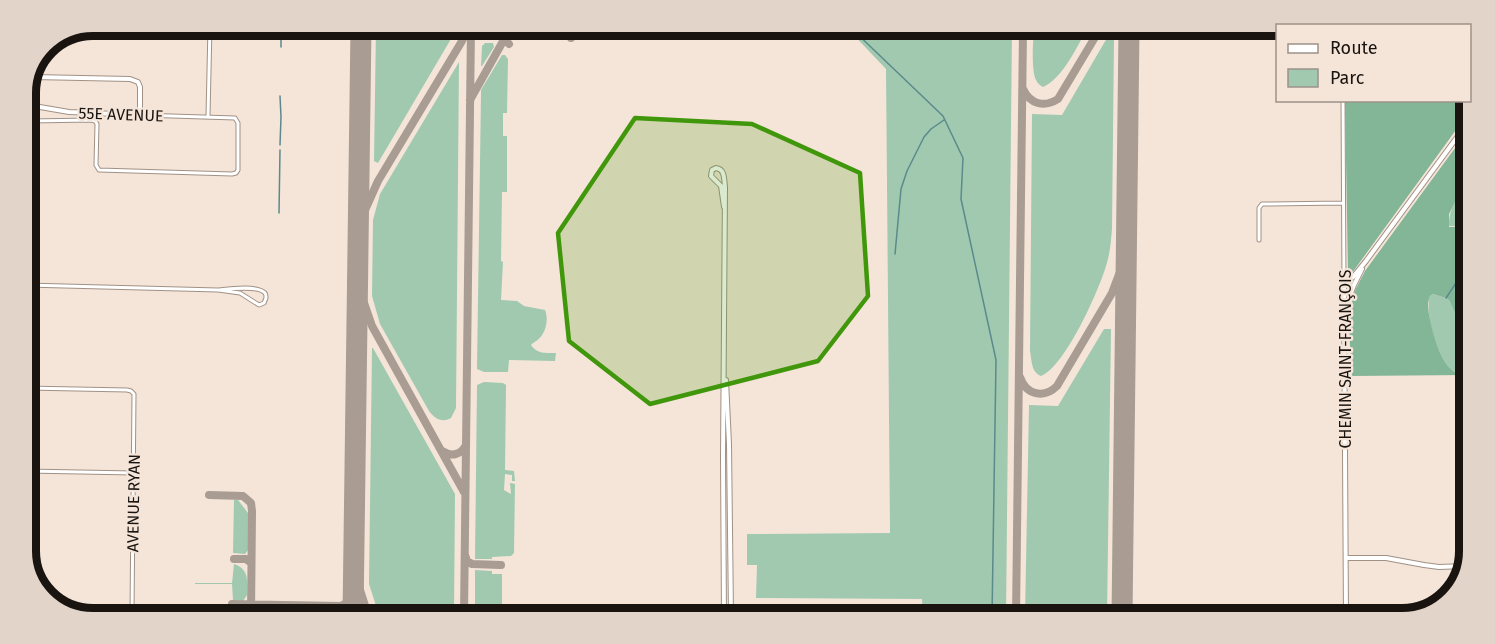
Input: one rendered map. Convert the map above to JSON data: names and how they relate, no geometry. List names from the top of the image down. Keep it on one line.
{"streets":{"street":["55E AVENUE","CHEMIN SAINT-FRANÇOIS","AVENUE RYAN"]},"legend":["Route","Parc"]}
